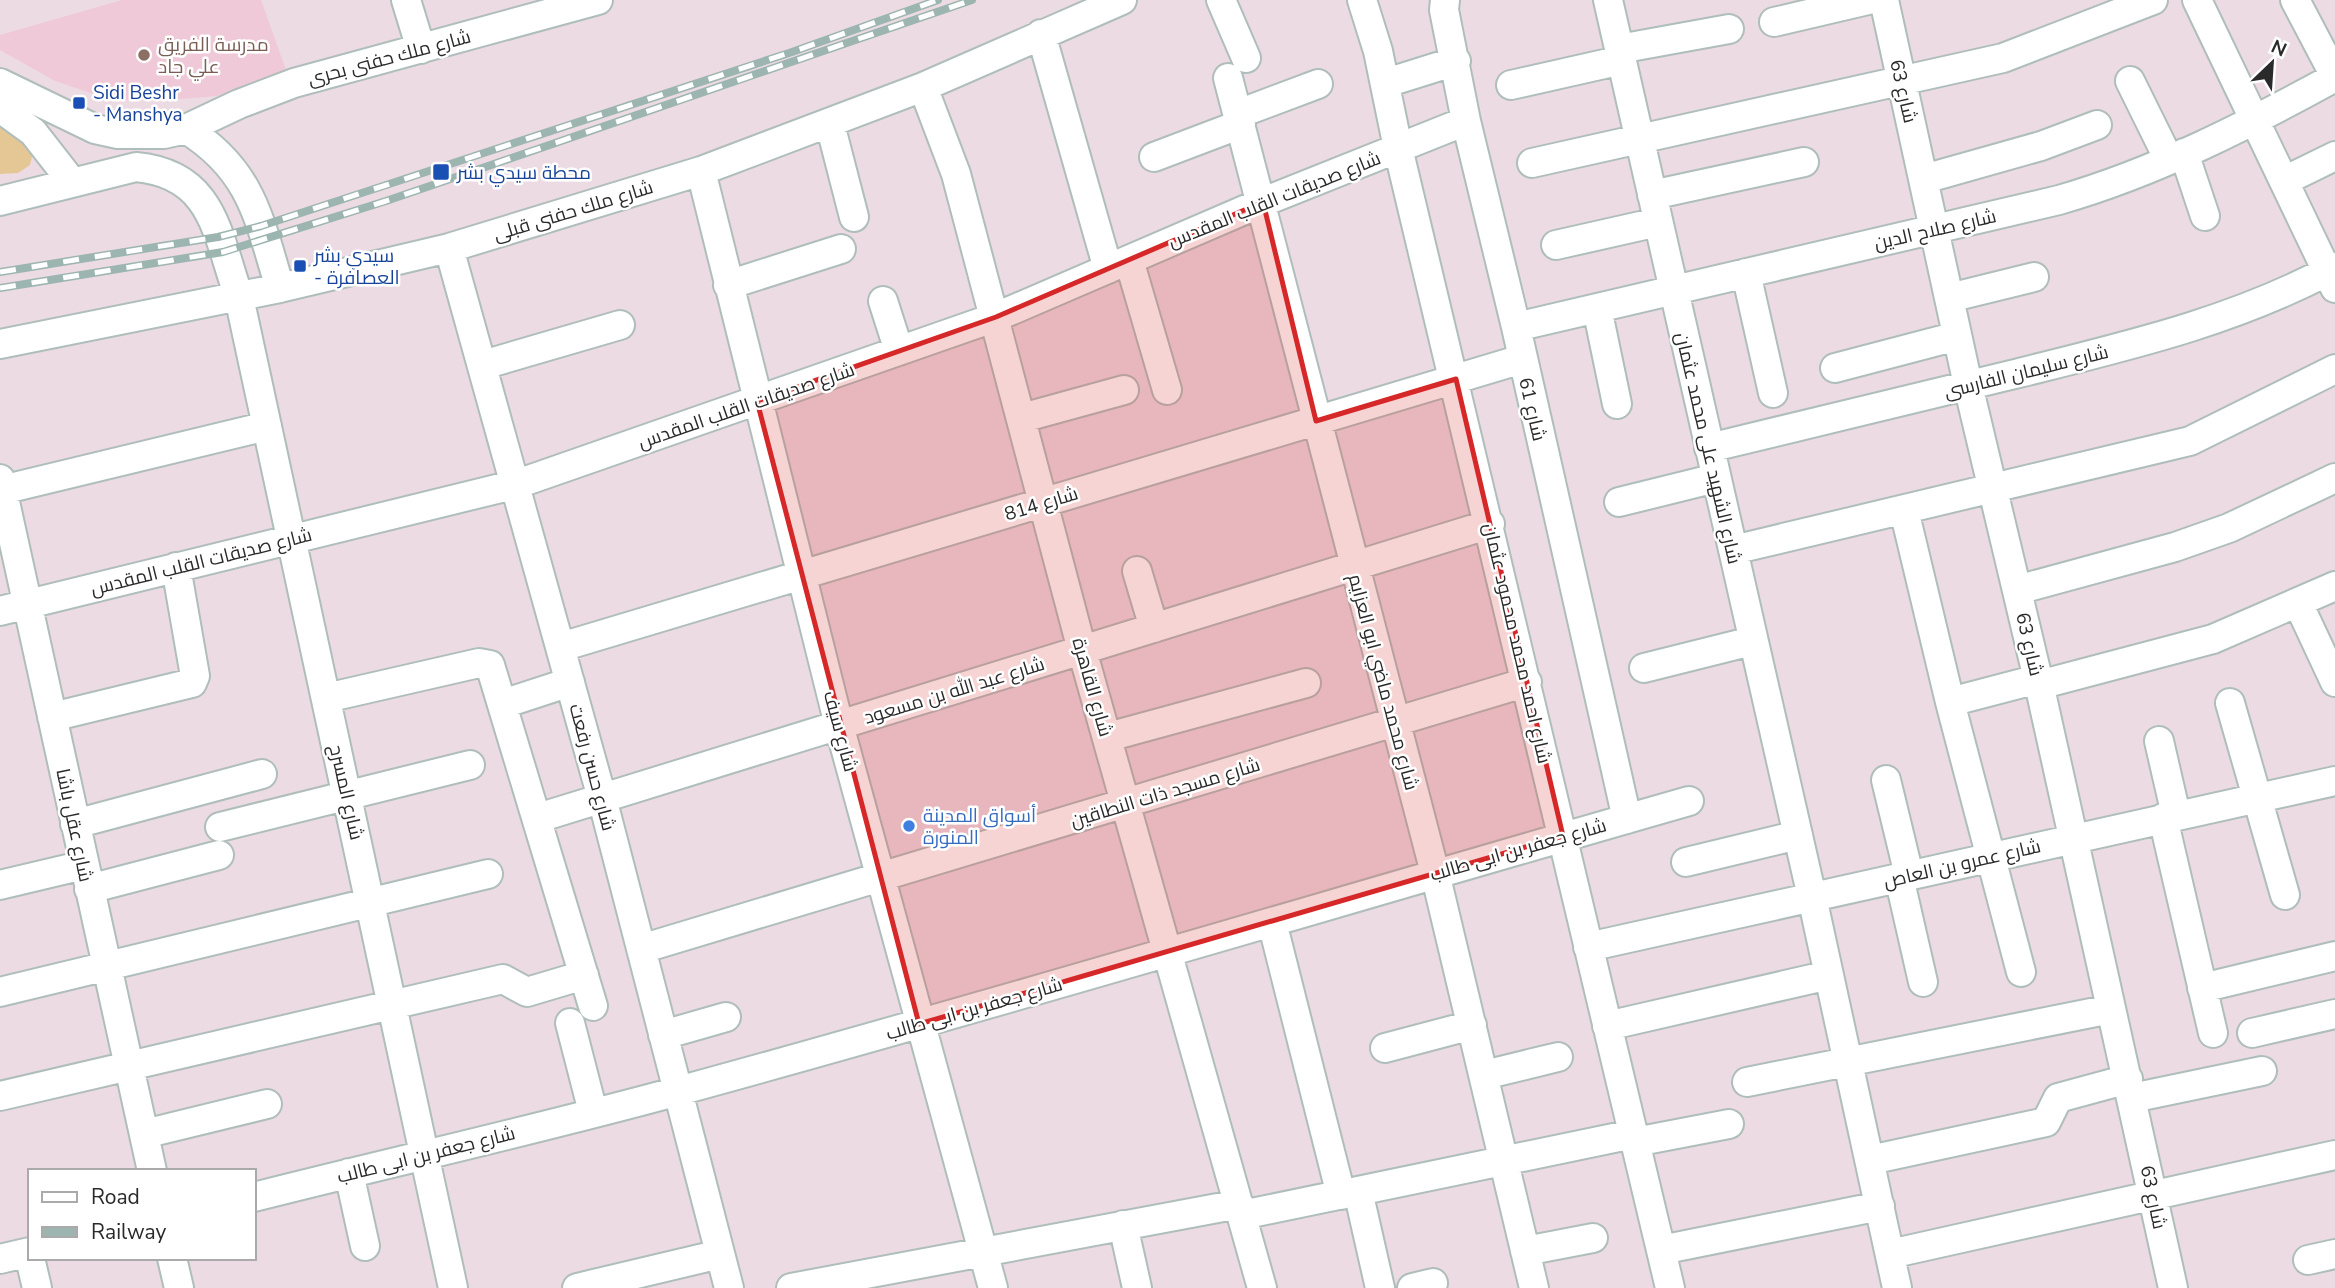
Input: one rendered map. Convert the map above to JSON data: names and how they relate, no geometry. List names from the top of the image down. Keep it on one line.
{"streets":{"street":["شارع ملك حفنى بحرى","شارع 63","شارع صديقات القلب المقدس","شارع ملك حفنى قبلى","شارع صلاح الدين","شارع سليمان الفارسى","شارع 61","شارع الشهيد على محمد عثمان","شارع 814","شارع احمد محمد محمود عثمان","شارع محمد ماضي ابو العزايم","شارع القاهرة","شارع عبد الله بن مسعود","شارع سيف","شارع حسن رفعت","شارع المسرح","شارع مسجد ذات النطاقين","شارع عقل باشا","شارع جعفر بن ابى طالب","شارع عمرو بن العاص"]},"crossings":[["شارع 63","شارع صلاح الدين"],["شارع 63","شارع سليمان الفارسى"],["شارع 63","شارع عمرو بن العاص"],["شارع صديقات القلب المقدس","شارع 61"],["شارع صديقات القلب المقدس","شارع احمد محمد محمود عثمان"],["شارع صديقات القلب المقدس","شارع محمد ماضي ابو العزايم"],["شارع صديقات القلب المقدس","شارع القاهرة"],["شارع صديقات القلب المقدس","شارع سيف"],["شارع صديقات القلب المقدس","شارع حسن رفعت"],["شارع صديقات القلب المقدس","شارع المسرح"],["شارع صديقات القلب المقدس","شارع عقل باشا"],["شارع ملك حفنى قبلى","شارع القاهرة"],["شارع ملك حفنى قبلى","شارع سيف"],["شارع ملك حفنى قبلى","شارع حسن رفعت"],["شارع ملك حفنى قبلى","شارع المسرح"],["شارع صلاح الدين","شارع 61"],["شارع صلاح الدين","شارع الشهيد على محمد عثمان"],["شارع سليمان الفارسى","شارع الشهيد على محمد عثمان"],["شارع 61","شارع 814"],["شارع 61","شارع جعفر بن ابى طالب"],["شارع الشهيد على محمد عثمان","شارع عمرو بن العاص"],["شارع 814","شارع احمد محمد محمود عثمان"],["شارع 814","شارع محمد ماضي ابو العزايم"],["شارع 814","شارع القاهرة"],["شارع 814","شارع سيف"],["شارع 814","شارع حسن رفعت"],["شارع احمد محمد محمود عثمان","شارع عبد الله بن مسعود"],["شارع احمد محمد محمود عثمان","شارع مسجد ذات النطاقين"],["شارع احمد محمد محمود عثمان","شارع جعفر بن ابى طالب"],["شارع احمد محمد محمود عثمان","شارع عمرو بن العاص"],["شارع محمد ماضي ابو العزايم","شارع عبد الله بن مسعود"],["شارع محمد ماضي ابو العزايم","شارع مسجد ذات النطاقين"],["شارع محمد ماضي ابو العزايم","شارع جعفر بن ابى طالب"],["شارع القاهرة","شارع عبد الله بن مسعود"],["شارع القاهرة","شارع مسجد ذات النطاقين"],["شارع القاهرة","شارع جعفر بن ابى طالب"],["شارع عبد الله بن مسعود","شارع سيف"],["شارع عبد الله بن مسعود","شارع حسن رفعت"],["شارع سيف","شارع مسجد ذات النطاقين"],["شارع سيف","شارع جعفر بن ابى طالب"],["شارع حسن رفعت","شارع مسجد ذات النطاقين"],["شارع حسن رفعت","شارع جعفر بن ابى طالب"],["شارع المسرح","شارع جعفر بن ابى طالب"]],"places":{"other":["مدرسة الفريق علي جاد","أسواق المدينة المنورة"],"transit":["Sidi Beshr - Manshya","محطة سيدي بشر","سيدي بشر - العصافرة"]},"legend":["Road","Railway"],"north":"top right"}
